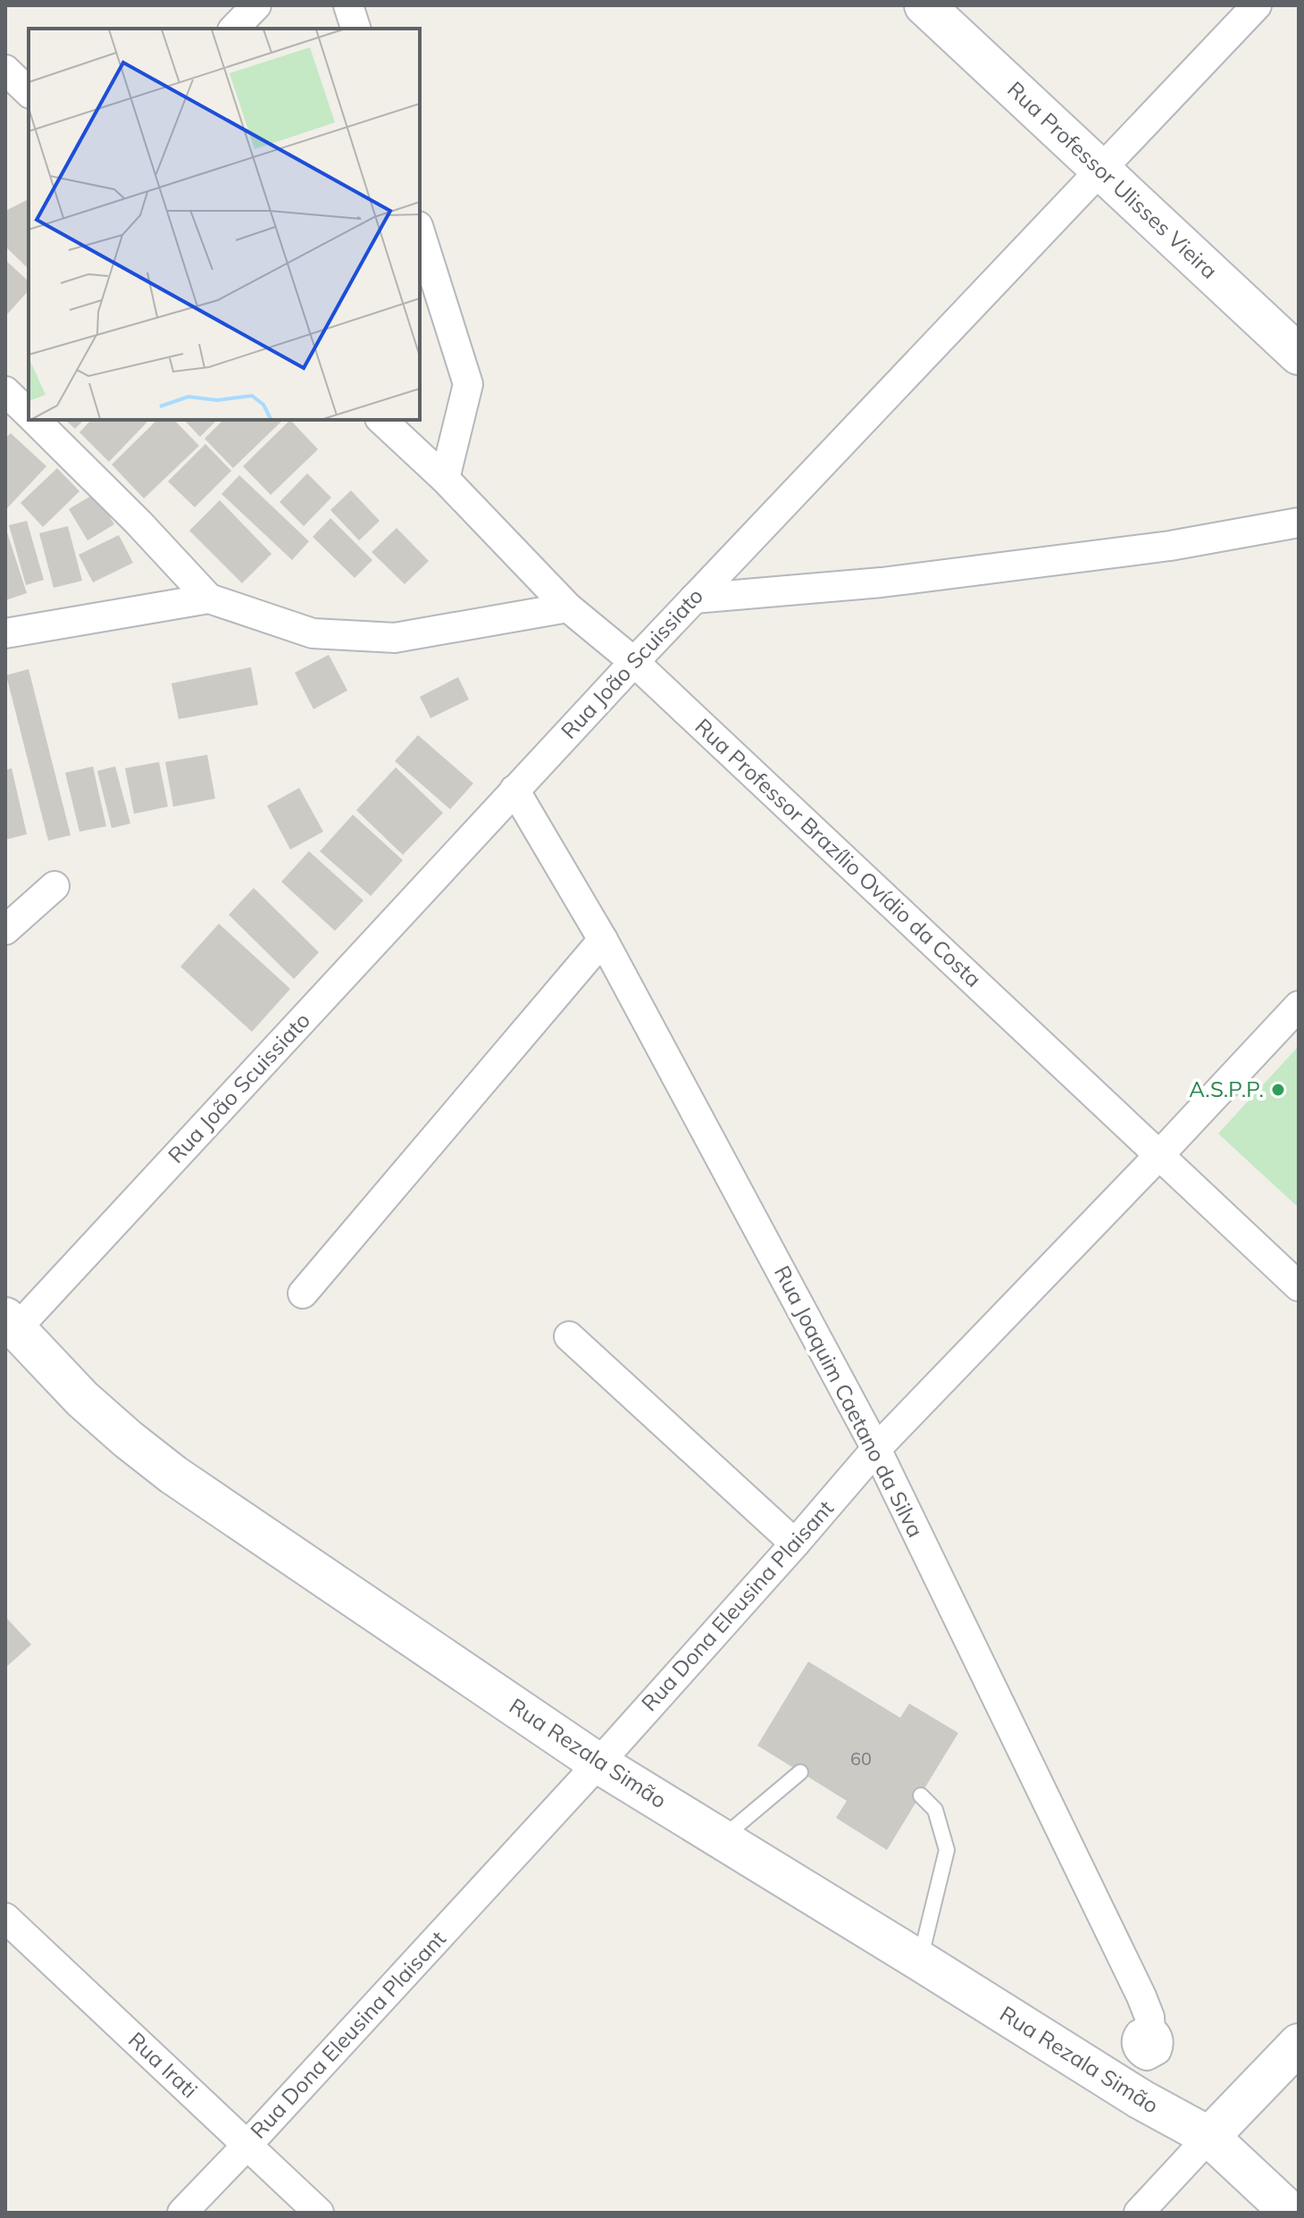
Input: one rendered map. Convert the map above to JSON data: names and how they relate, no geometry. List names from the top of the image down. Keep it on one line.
{"streets":{"main road":["Rua Professor Ulisses Vieira","Rua Rezala Simão"],"street":["Rua João Scuissiato","Rua Professor Brazílio Ovídio da Costa","Rua Joaquim Caetano da Silva","Rua Dona Eleusina Plaisant","Rua Irati"]},"crossings":[["Rua Professor Ulisses Vieira","Rua João Scuissiato"],["Rua João Scuissiato","Rua Professor Brazílio Ovídio da Costa"],["Rua João Scuissiato","Rua Joaquim Caetano da Silva"],["Rua João Scuissiato","Rua Rezala Simão"],["Rua Professor Brazílio Ovídio da Costa","Rua Dona Eleusina Plaisant"],["Rua Joaquim Caetano da Silva","Rua Dona Eleusina Plaisant"],["Rua Dona Eleusina Plaisant","Rua Rezala Simão"],["Rua Dona Eleusina Plaisant","Rua Irati"]],"places":["A.S.P.P."],"house_numbers":["60"]}
